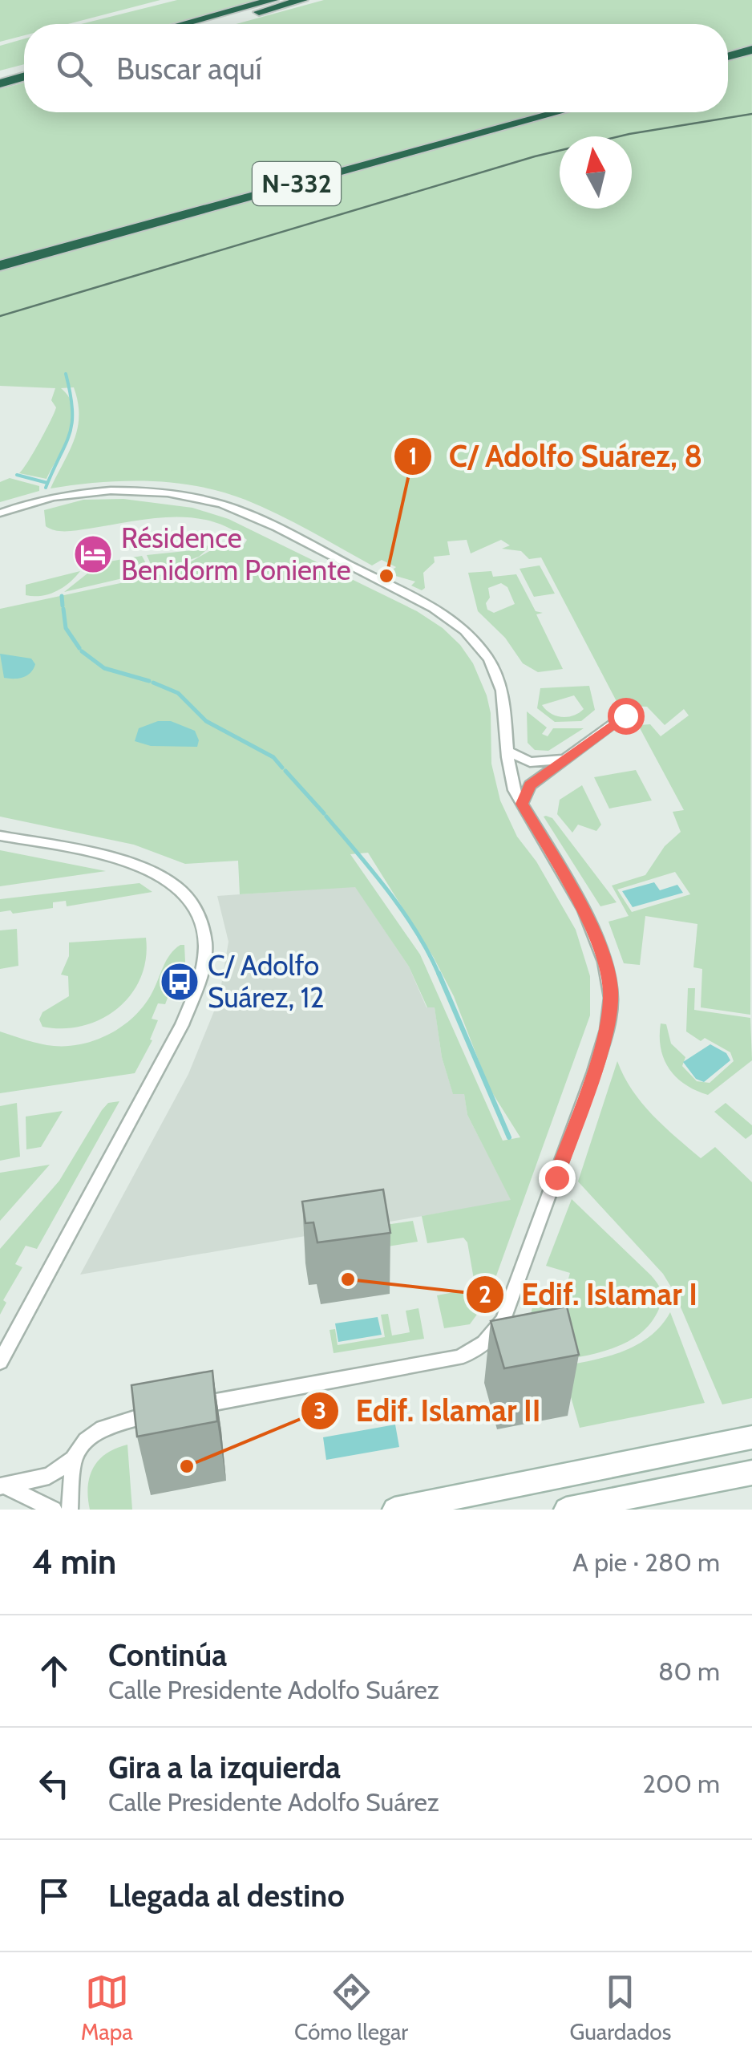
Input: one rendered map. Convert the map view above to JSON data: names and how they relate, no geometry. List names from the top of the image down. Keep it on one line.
{"streets":{"highway":["N-332"]},"places":{"hotel":["Résidence Benidorm Poniente"],"other":["C/ Adolfo Suárez, 8","Edif. Islamar I","Edif. Islamar II"],"bus stop":["C/ Adolfo Suárez, 12"]},"north":"top","page":{"search":"Buscar aquí","heading":["4 min","A pie · 280 m"],"list":[["Continúa","Calle Presidente Adolfo Suárez","80 m"],["Gira a la izquierda","Calle Presidente Adolfo Suárez","200 m"],"Llegada al destino"],"nav":["Mapa","Cómo llegar","Guardados"]}}
